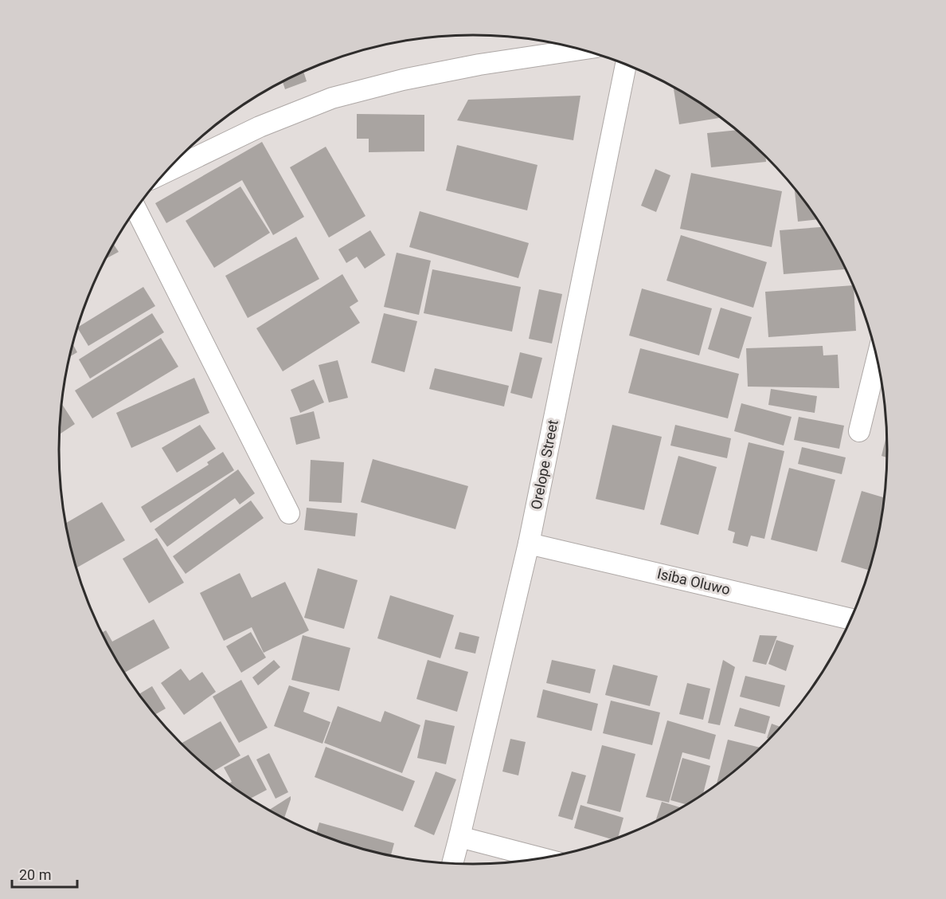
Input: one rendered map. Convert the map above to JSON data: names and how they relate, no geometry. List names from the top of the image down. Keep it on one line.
{"streets":{"street":["Orelope Street","Isiba Oluwo"]},"crossings":[["Orelope Street","Isiba Oluwo"]],"scale_bar":"20 m"}
